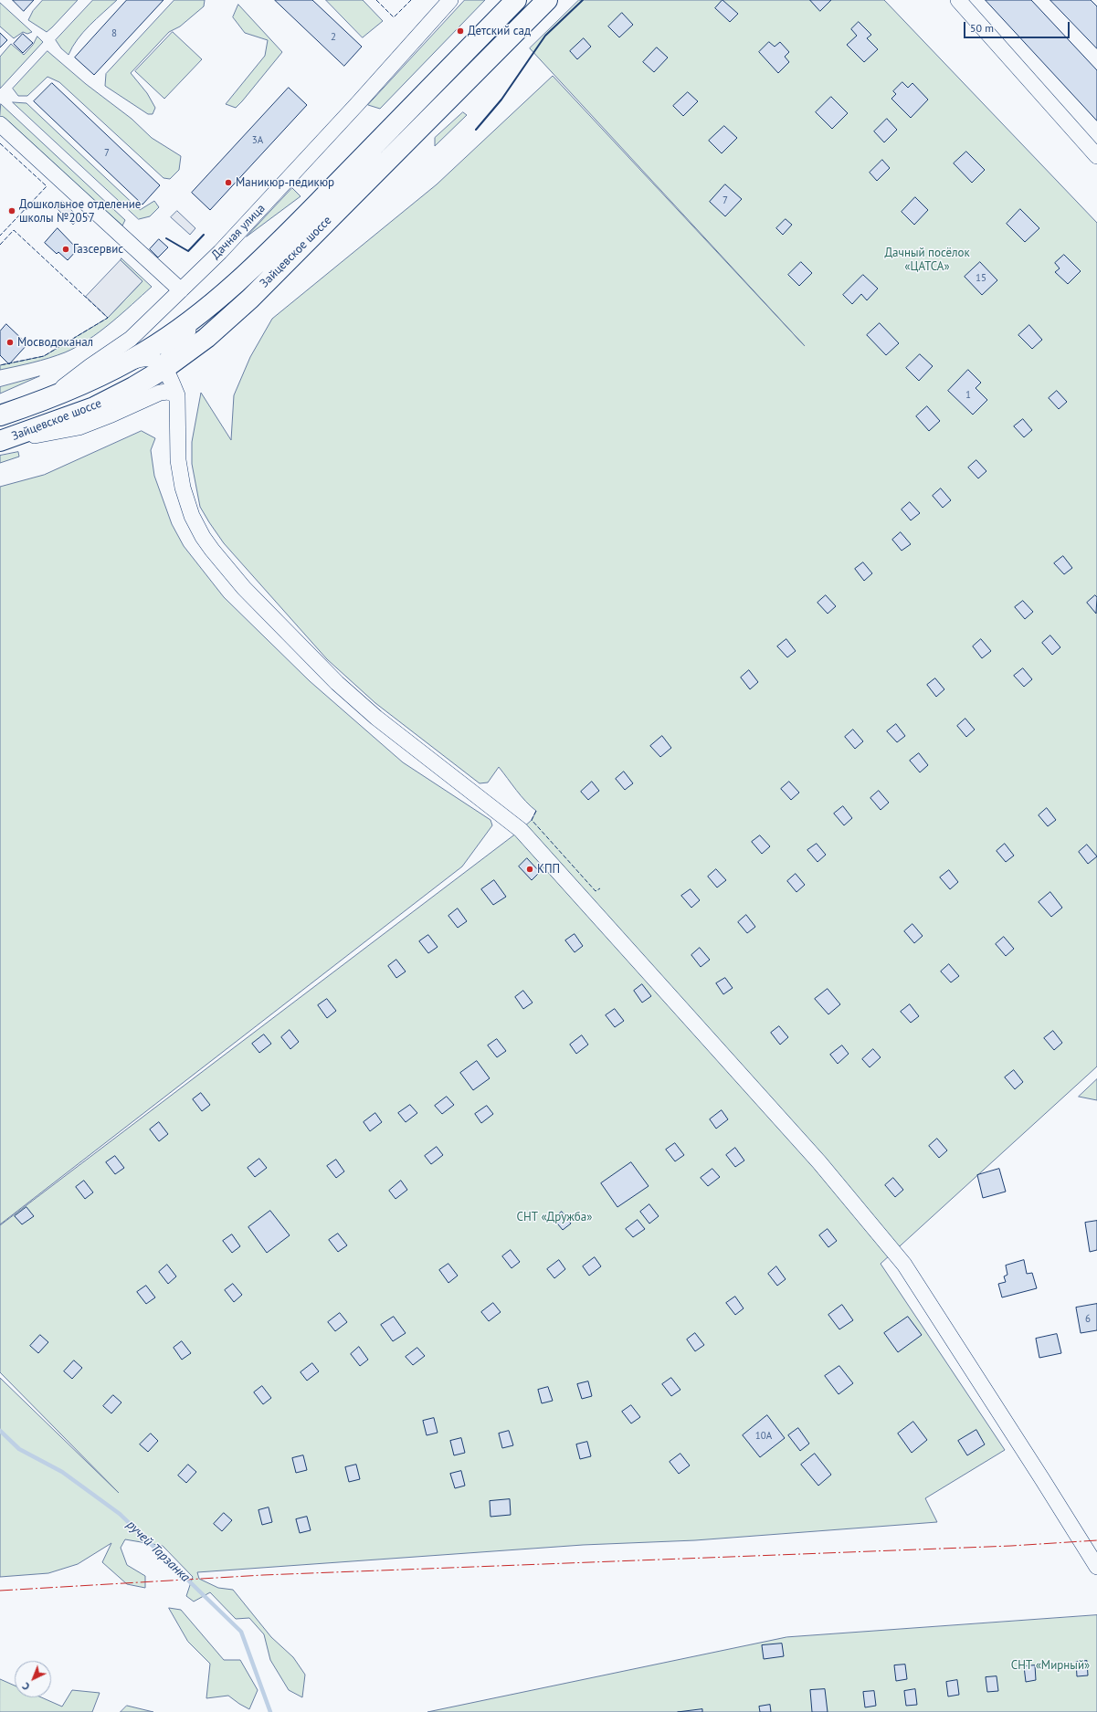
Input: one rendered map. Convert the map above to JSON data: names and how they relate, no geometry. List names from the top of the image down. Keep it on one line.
{"streets":{"main road":["Зайцевское шоссе"],"street":["Дачная улица"]},"crossings":[["Дачная улица","Зайцевское шоссе"]],"water":["ручей Тарзанка"],"parks":["Дачный посёлок «ЦАТСА»","СНТ «Дружба»","СНТ «Мирный»"],"places":["Детский сад","Маникюр-педикюр","Дошкольное отделение школы №2057","Газсервис","Мосводоканал","КПП"],"house_numbers":["8","2","3А","7","7","15","1","6","10А"],"scale_bar":"50 m","north":"bottom left"}
